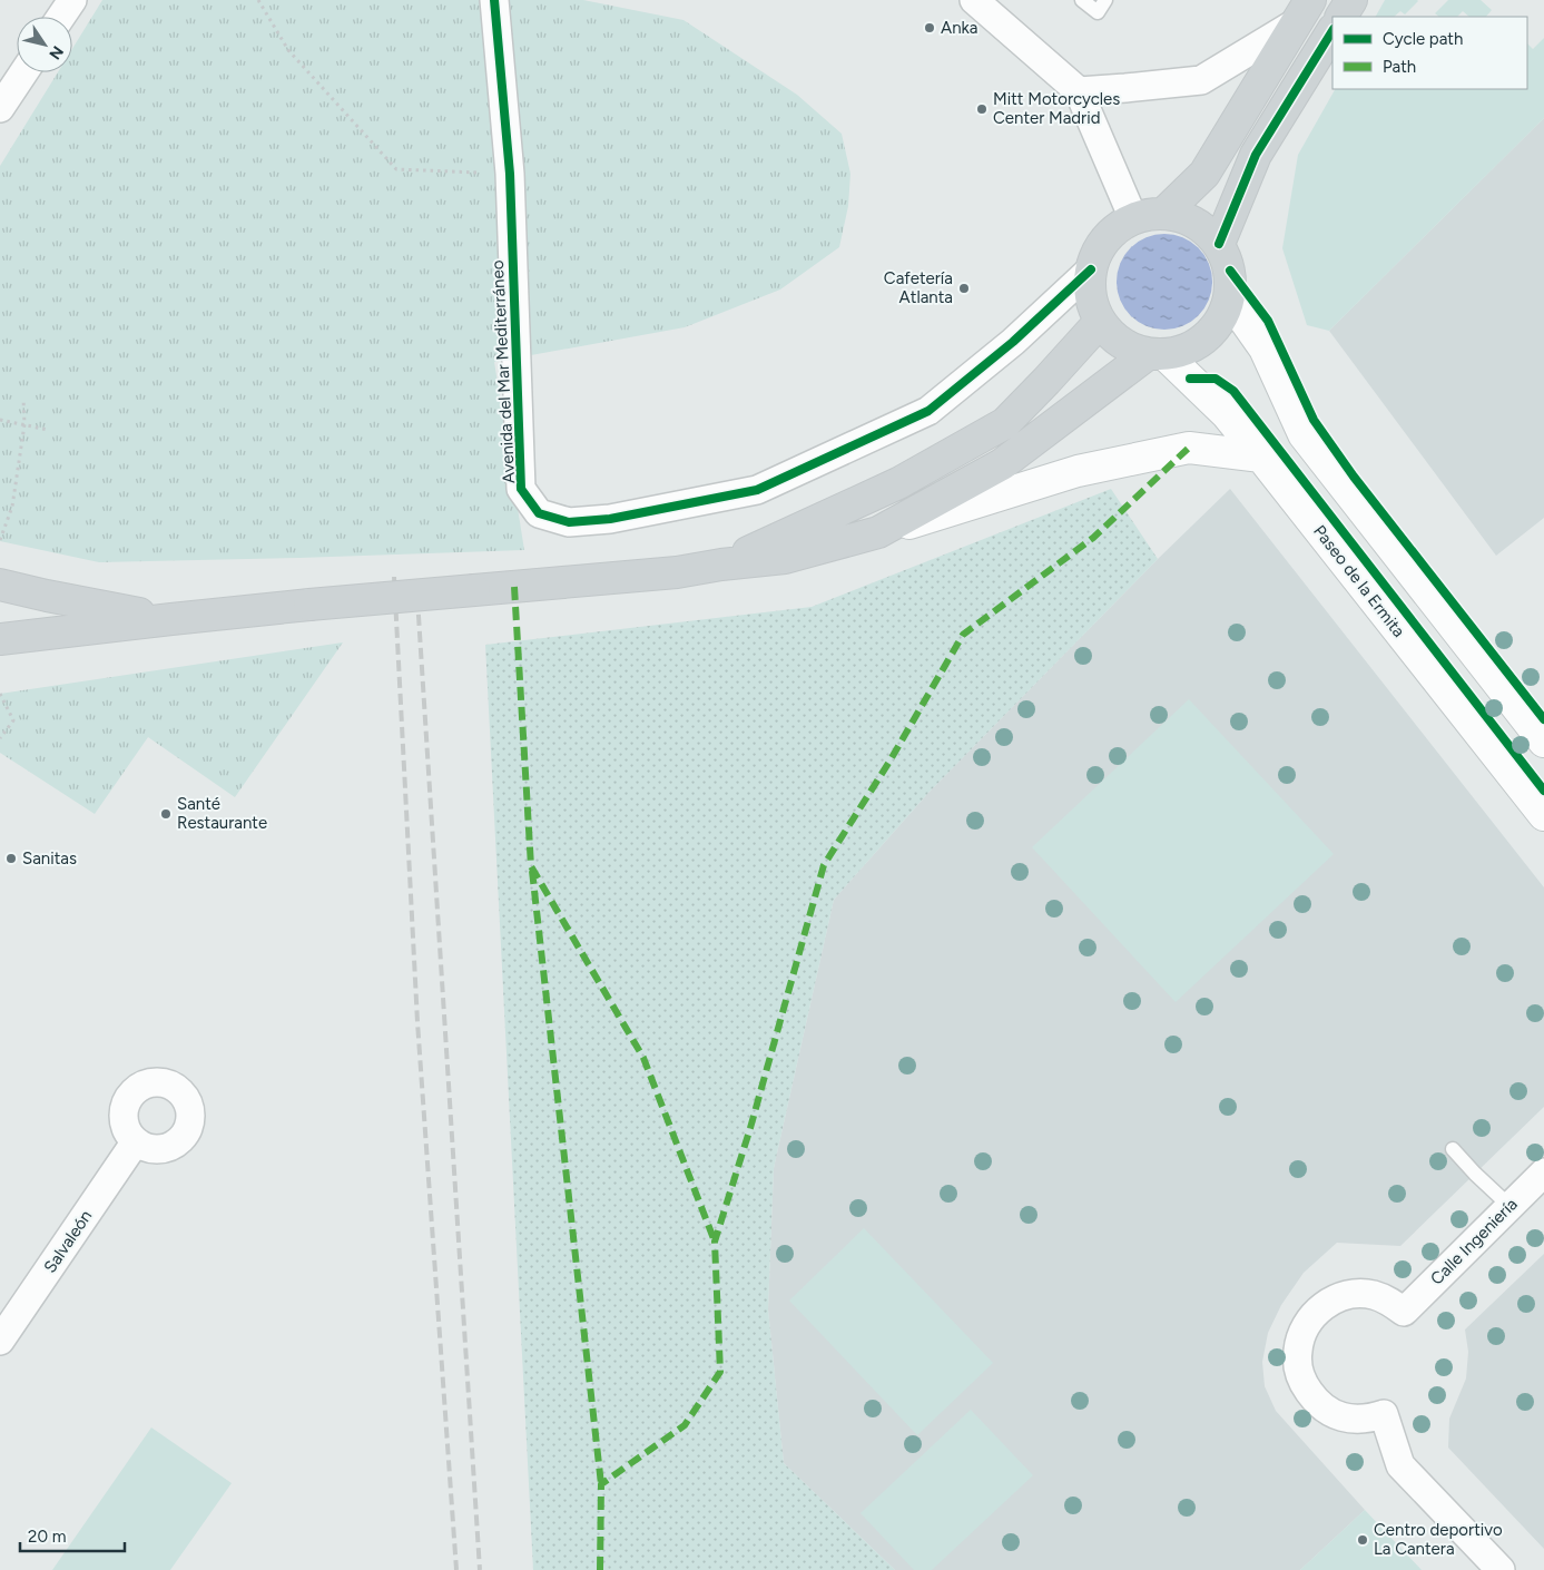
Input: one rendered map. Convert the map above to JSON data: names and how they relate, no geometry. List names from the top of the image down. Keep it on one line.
{"streets":{"main road":["Paseo de la Ermita"],"street":["Avenida del Mar Mediterráneo","Salvaleón","Calle Ingeniería"]},"crossings":[["Avenida del Mar Mediterráneo","Paseo de la Ermita"]],"places":["Anka","Mitt Motorcycles Center Madrid","Cafetería Atlanta","Santé Restaurante","Sanitas","Centro deportivo La Cantera"],"legend":["Cycle path","Path"],"scale_bar":"20 m","north":"bottom right"}
